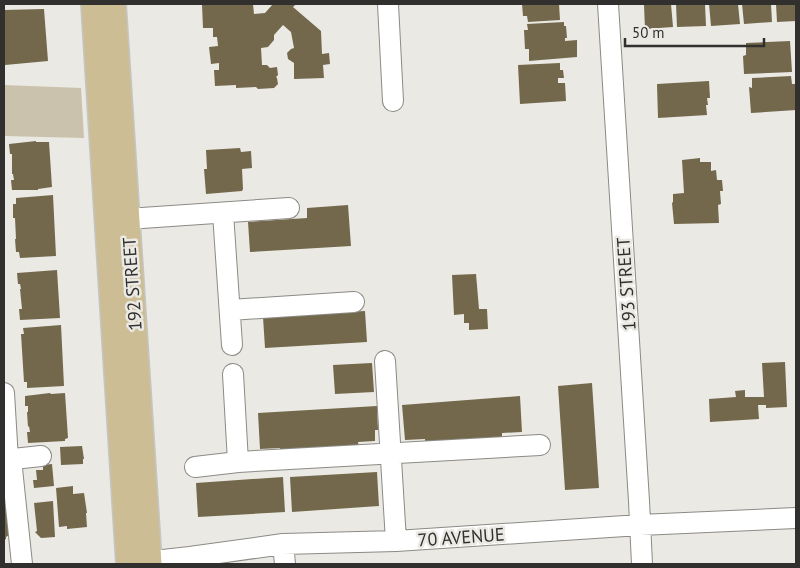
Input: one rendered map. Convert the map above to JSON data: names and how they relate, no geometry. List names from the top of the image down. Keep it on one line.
{"streets":{"main road":["192 STREET"],"street":["193 STREET","70 AVENUE"]},"crossings":[["192 STREET","70 AVENUE"],["193 STREET","70 AVENUE"]],"scale_bar":"50 m"}
